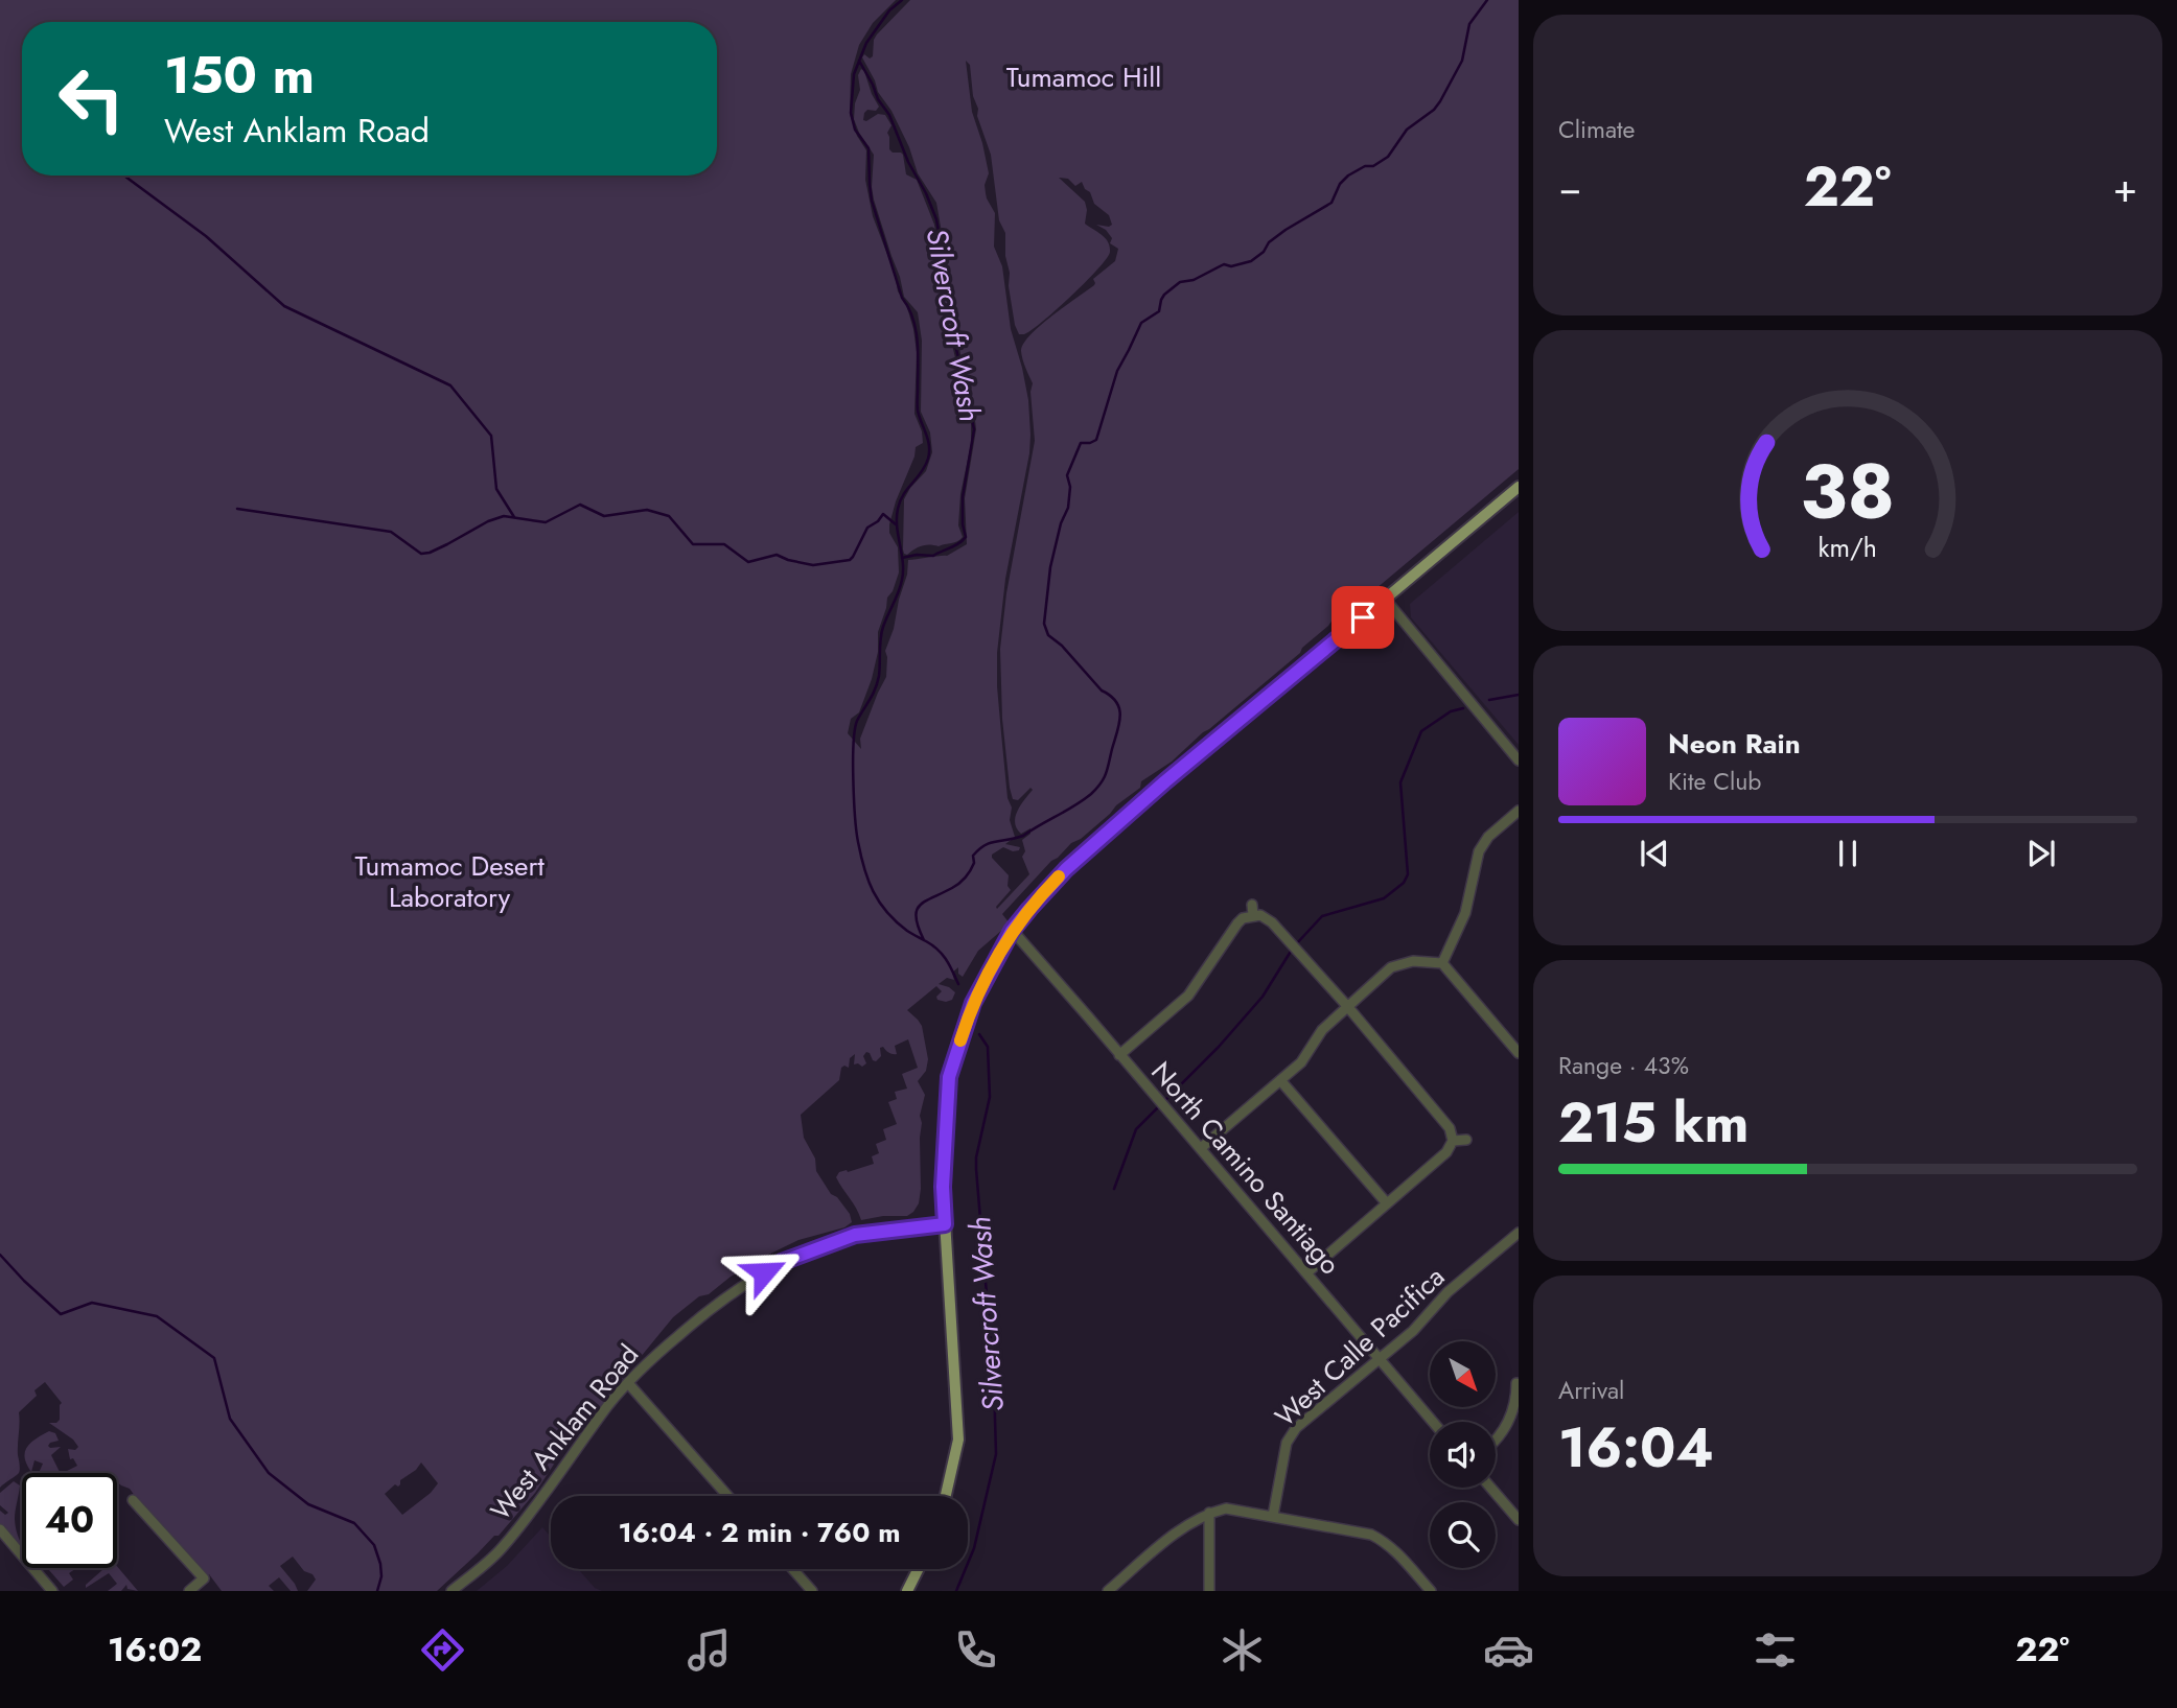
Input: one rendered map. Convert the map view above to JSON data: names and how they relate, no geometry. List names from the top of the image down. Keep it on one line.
{"streets":{"street":["North Camino Santiago","West Calle Pacifica","West Anklam Road"]},"crossings":[["North Camino Santiago","West Calle Pacifica"]],"water":["Silvercroft Wash"],"parks":["Tumamoc Hill","Tumamoc Desert Laboratory"],"north":"bottom right","page":{"tile":["Climate",["Range · 43%","215 km"],["Arrival","16:04"]],"turn":["150 m","West Anklam Road"],"heat":["−","22°","+"],"song":["Neon Rain","Kite Club"],"limit":"40","trip":"16:04 · 2 min · 760 m","tabs":["16:02","22°"],"gauge":["38","km/h"]}}
